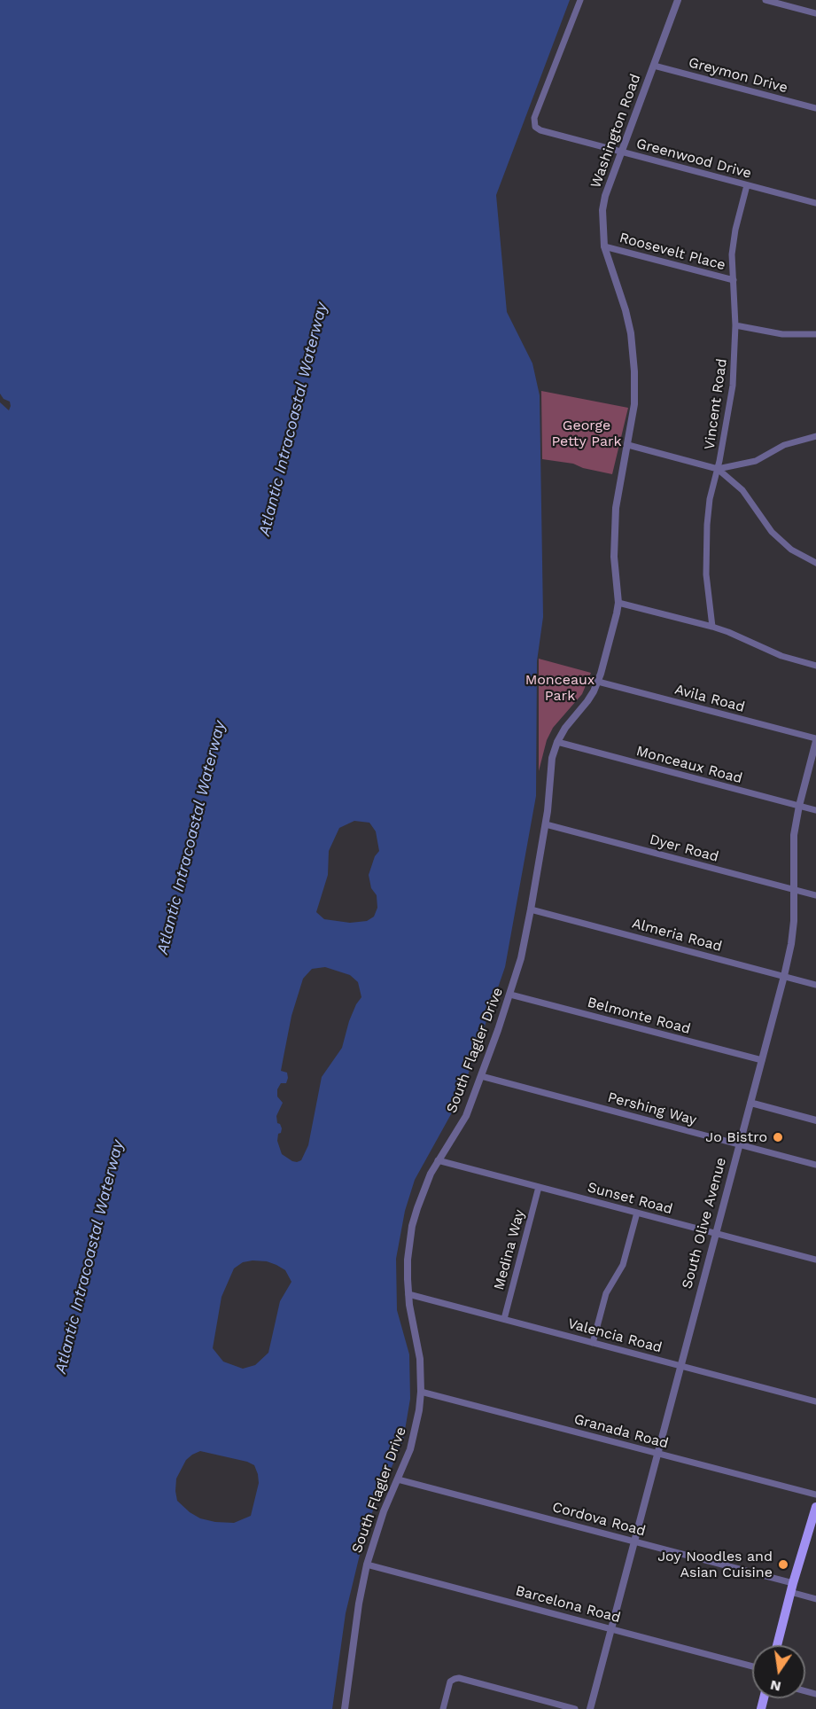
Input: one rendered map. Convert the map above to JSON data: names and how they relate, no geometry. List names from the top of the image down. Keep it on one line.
{"streets":{"street":["Greymon Drive","Washington Road","Greenwood Drive","Roosevelt Place","Vincent Road","Avila Road","Monceaux Road","Dyer Road","Almeria Road","Belmonte Road","South Flagler Drive","Pershing Way","Sunset Road","South Olive Avenue","Medina Way","Valencia Road","Granada Road","Cordova Road","Barcelona Road"]},"crossings":[["Greymon Drive","Washington Road"],["Washington Road","Greenwood Drive"],["Washington Road","Roosevelt Place"],["Washington Road","Avila Road"],["Washington Road","South Flagler Drive"],["Greenwood Drive","Vincent Road"],["Roosevelt Place","Vincent Road"],["Avila Road","South Flagler Drive"],["Avila Road","South Olive Avenue"],["Monceaux Road","South Flagler Drive"],["Monceaux Road","South Olive Avenue"],["Dyer Road","South Flagler Drive"],["Dyer Road","South Olive Avenue"],["Almeria Road","South Flagler Drive"],["Almeria Road","South Olive Avenue"],["Belmonte Road","South Flagler Drive"],["Belmonte Road","South Olive Avenue"],["South Flagler Drive","Pershing Way"],["South Flagler Drive","Sunset Road"],["South Flagler Drive","Valencia Road"],["South Flagler Drive","Granada Road"],["South Flagler Drive","Cordova Road"],["South Flagler Drive","Barcelona Road"],["Pershing Way","South Olive Avenue"],["Sunset Road","South Olive Avenue"],["Sunset Road","Medina Way"],["South Olive Avenue","Valencia Road"],["South Olive Avenue","Granada Road"],["South Olive Avenue","Cordova Road"],["South Olive Avenue","Barcelona Road"],["Medina Way","Valencia Road"]],"water":["Atlantic Intracoastal Waterway"],"parks":["George Petty Park","Monceaux Park"],"places":["Jo Bistro","Joy Noodles and Asian Cuisine"],"north":"bottom"}
